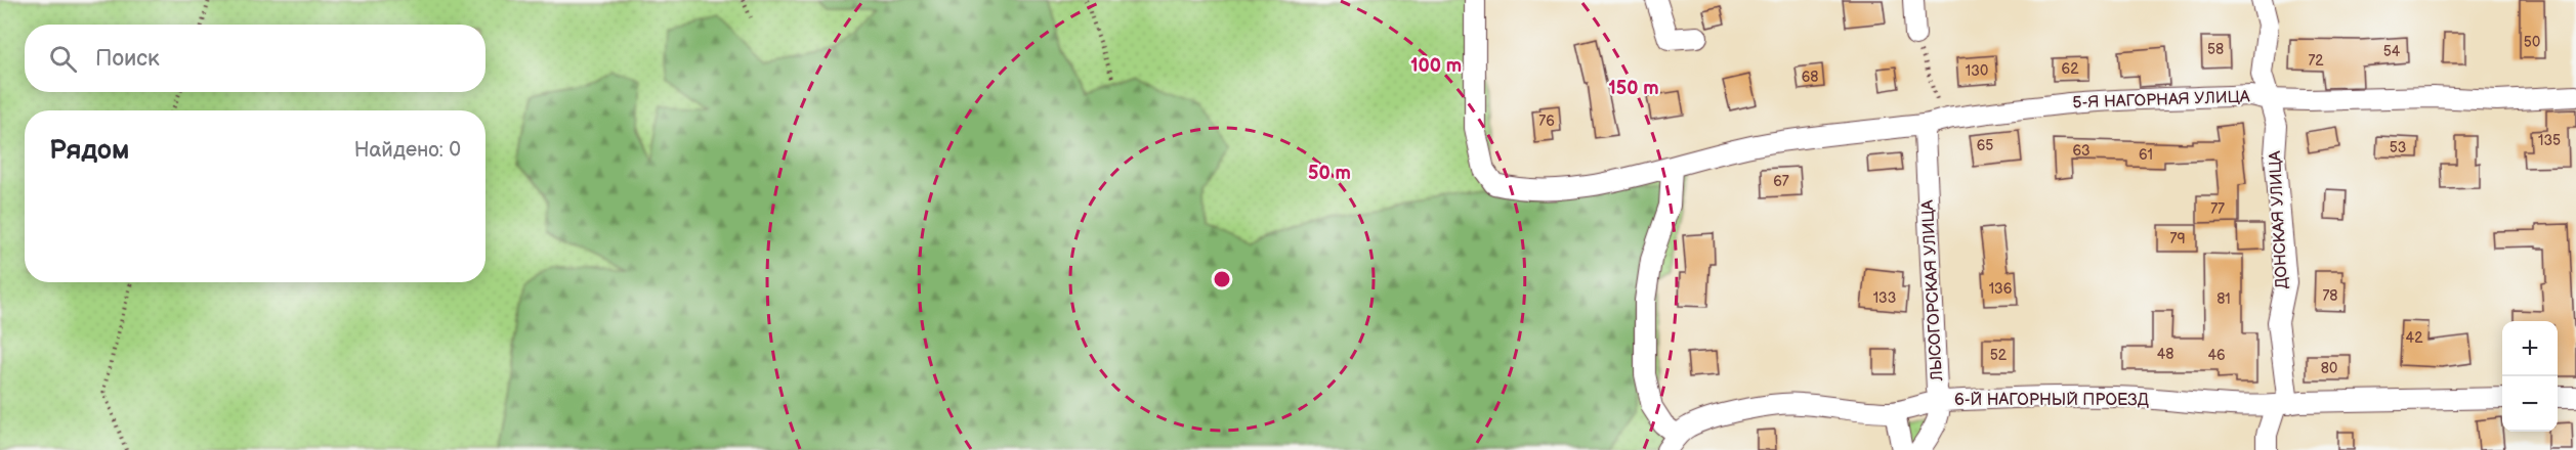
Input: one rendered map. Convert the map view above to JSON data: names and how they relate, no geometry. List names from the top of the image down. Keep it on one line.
{"streets":{"street":["5-Я НАГОРНАЯ УЛИЦА","ДОНСКАЯ УЛИЦА","ЛЫСОГОРСКАЯ УЛИЦА","6-Й НАГОРНЫЙ ПРОЕЗД"]},"crossings":[["5-Я НАГОРНАЯ УЛИЦА","ДОНСКАЯ УЛИЦА"],["5-Я НАГОРНАЯ УЛИЦА","ЛЫСОГОРСКАЯ УЛИЦА"],["ДОНСКАЯ УЛИЦА","6-Й НАГОРНЫЙ ПРОЕЗД"],["ЛЫСОГОРСКАЯ УЛИЦА","6-Й НАГОРНЫЙ ПРОЕЗД"]],"house_numbers":["50","58","54","72","62","130","68","76","135","65","53","63","61","67","77","79","136","78","133","81","42","48","52","46","80"],"page":{"search":"Поиск","heading":["Рядом","Найдено: 0"],"map_buttons":["+","−"]},"rings":["100 m","150 m","50 m"]}
